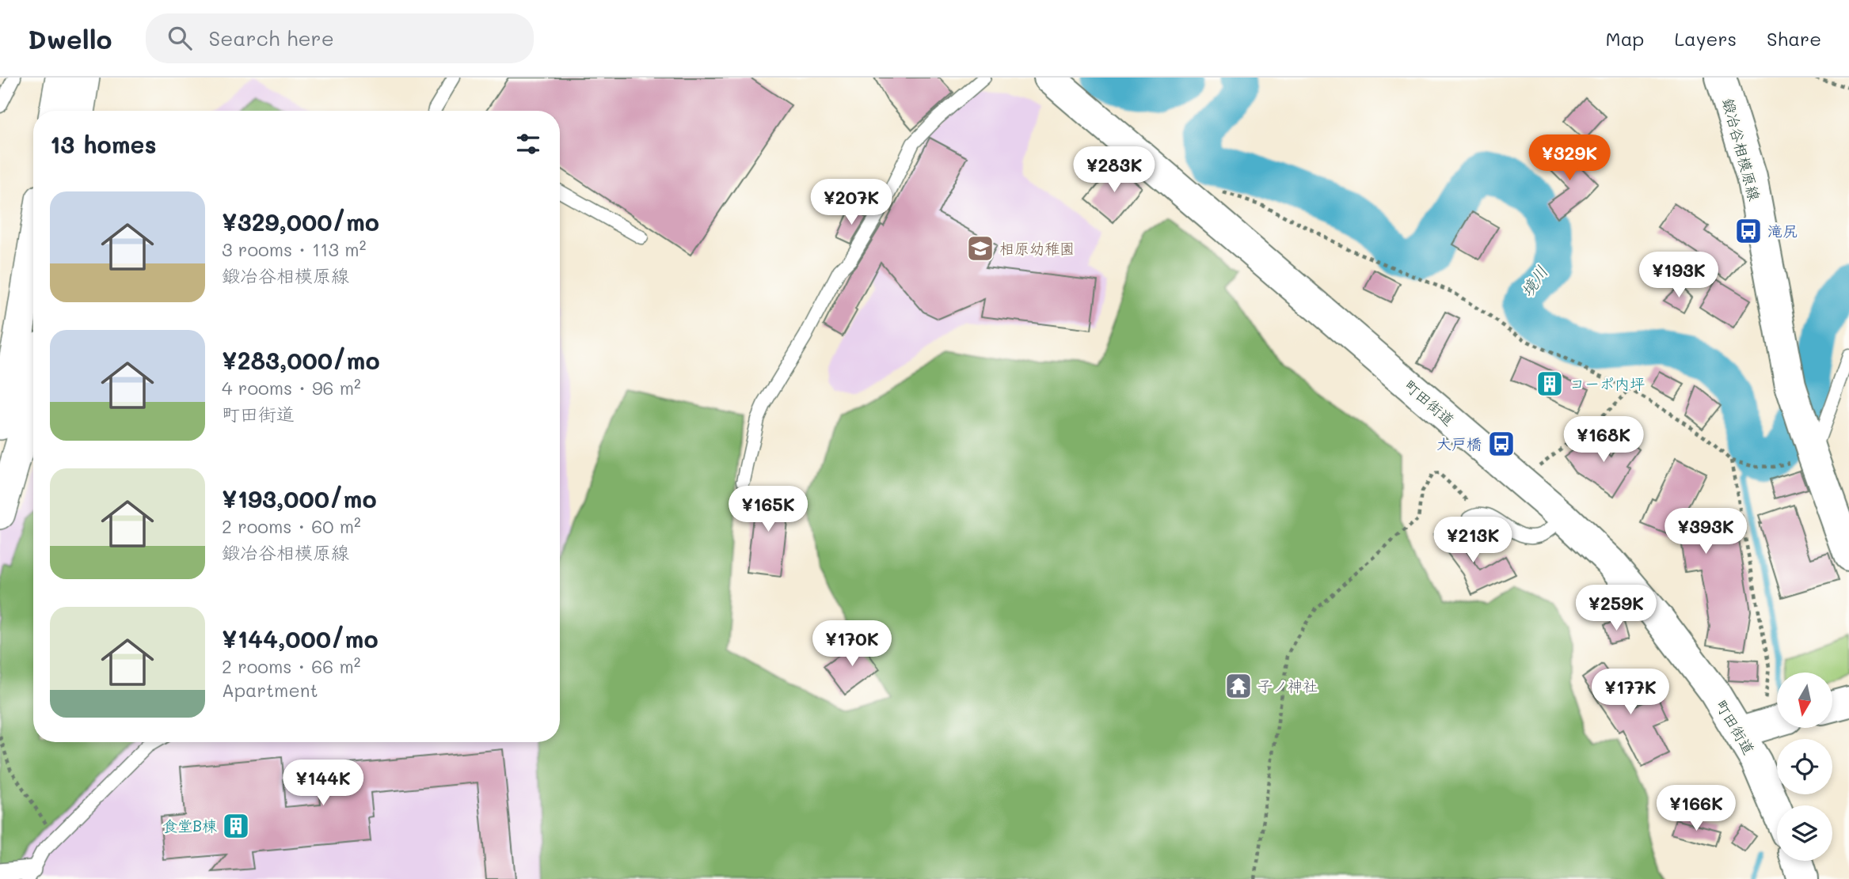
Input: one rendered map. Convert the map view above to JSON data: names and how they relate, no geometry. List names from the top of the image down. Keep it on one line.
{"streets":{"main road":["鍛冶谷相模原線","町田街道"]},"water":["境川"],"places":{"bus stop":["滝尻","大戸橋"],"school or university":["相原幼稚園"],"building":["コーポ内坪","食堂B棟"],"temple":["子ノ神社"]},"north":"bottom","page":{"header":"Dwello","search":"Search here","nav":["Map","Layers","Share"],"heading":"13 homes","price":["¥329K","¥283K","¥207K","¥193K","¥168K","¥165K","¥393K","¥213K","¥259K","¥170K","¥177K","¥144K","¥166K"],"list":[{"name":"¥329,000/mo","note":"3 rooms · 113 m² · 鍛冶谷相模原線"},{"name":"¥283,000/mo","note":"4 rooms · 96 m² · 町田街道"},{"name":"¥193,000/mo","note":"2 rooms · 60 m² · 鍛冶谷相模原線"},{"name":"¥144,000/mo","note":"2 rooms · 66 m² · Apartment"}]}}
